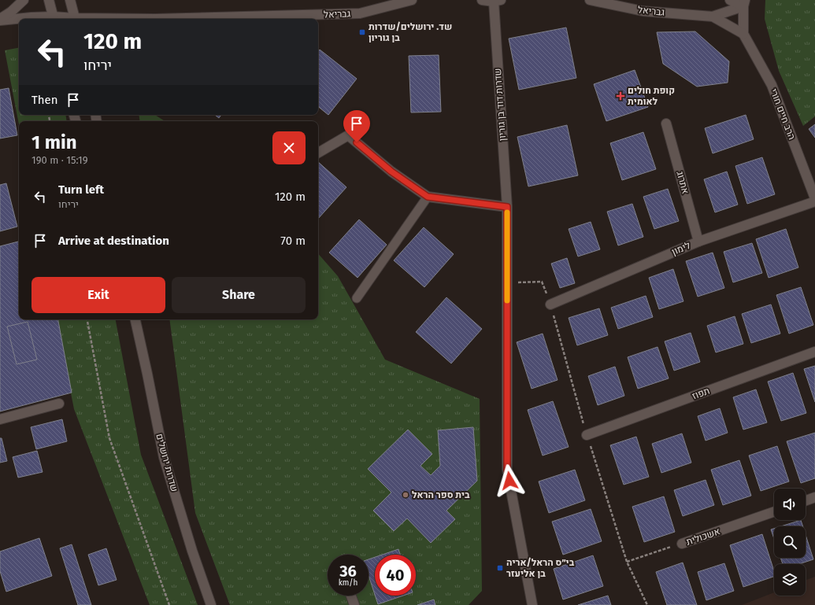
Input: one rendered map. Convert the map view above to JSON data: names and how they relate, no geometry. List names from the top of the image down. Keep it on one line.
{"streets":{"street":["גבריאל","שדרות דוד בן גוריון","הרב חיים חורי","אתרוג","לימון","תפוז","שדרות ירושלים","אשכולית"]},"crossings":[["גבריאל","הרב חיים חורי"],["אתרוג","לימון"]],"places":{"transit":["שד. ירושלים/שדרות בן גוריון","בי״ס הראל/אריה בן אליעזר"],"health":["קופת חולים לאומית"],"other":["בית ספר הראל"]},"page":{"turn":["120 m","יריחו"],"then":"Then","heading":["1 min","190 m · 15:19"],"list":[{"name":"Turn left","note":"יריחו","value":"120 m"},{"name":"Arrive at destination","value":"70 m"}],"buttons":["Exit","Share"],"speed":"36 km/h","limit":"40"}}
